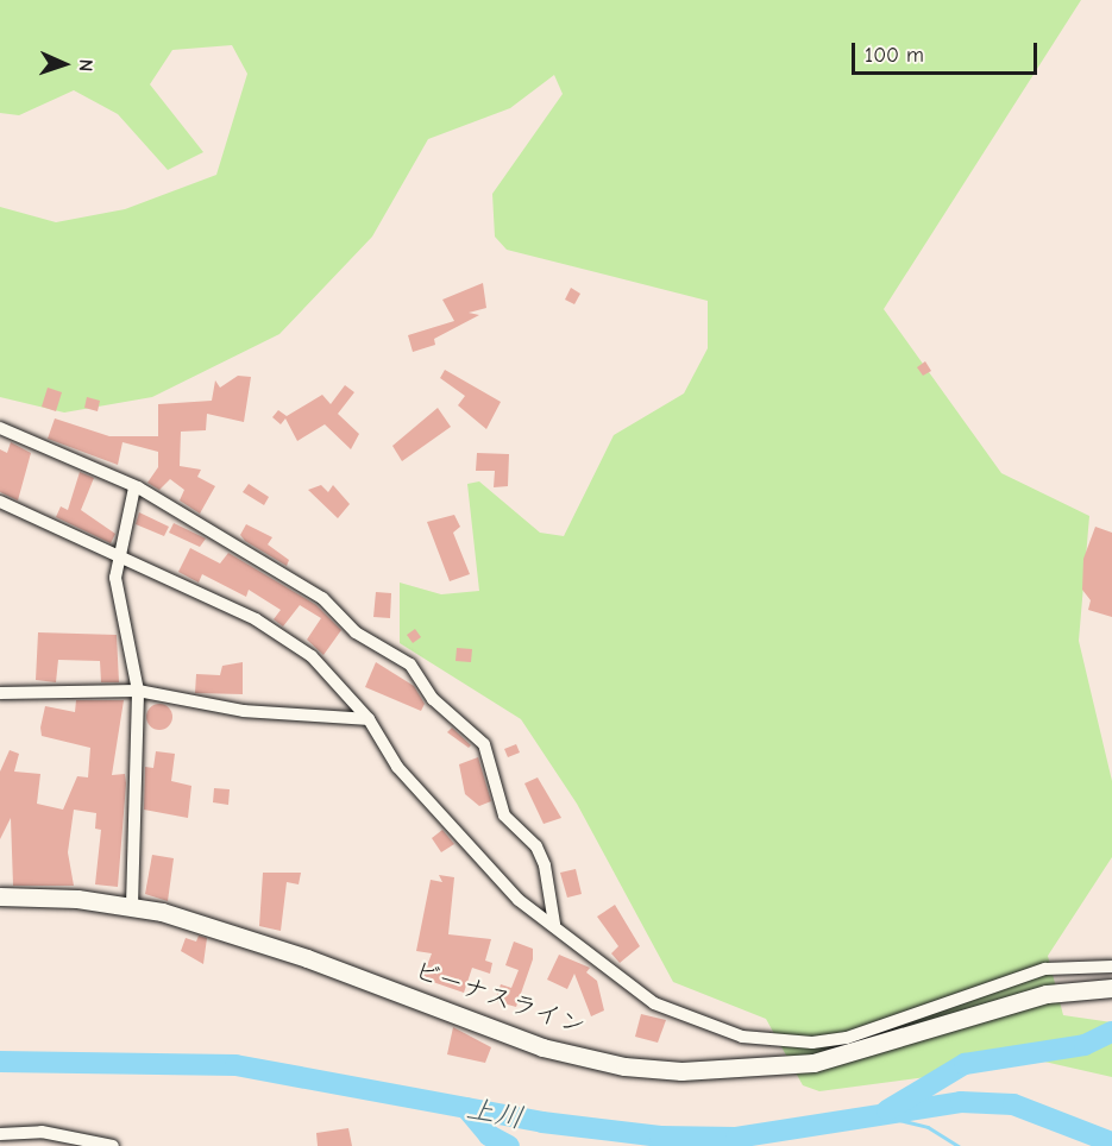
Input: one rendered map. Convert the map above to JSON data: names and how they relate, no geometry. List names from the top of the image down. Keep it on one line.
{"streets":{"main road":["ビーナスライン"]},"water":["上川"],"scale_bar":"100 m","north":"right"}
